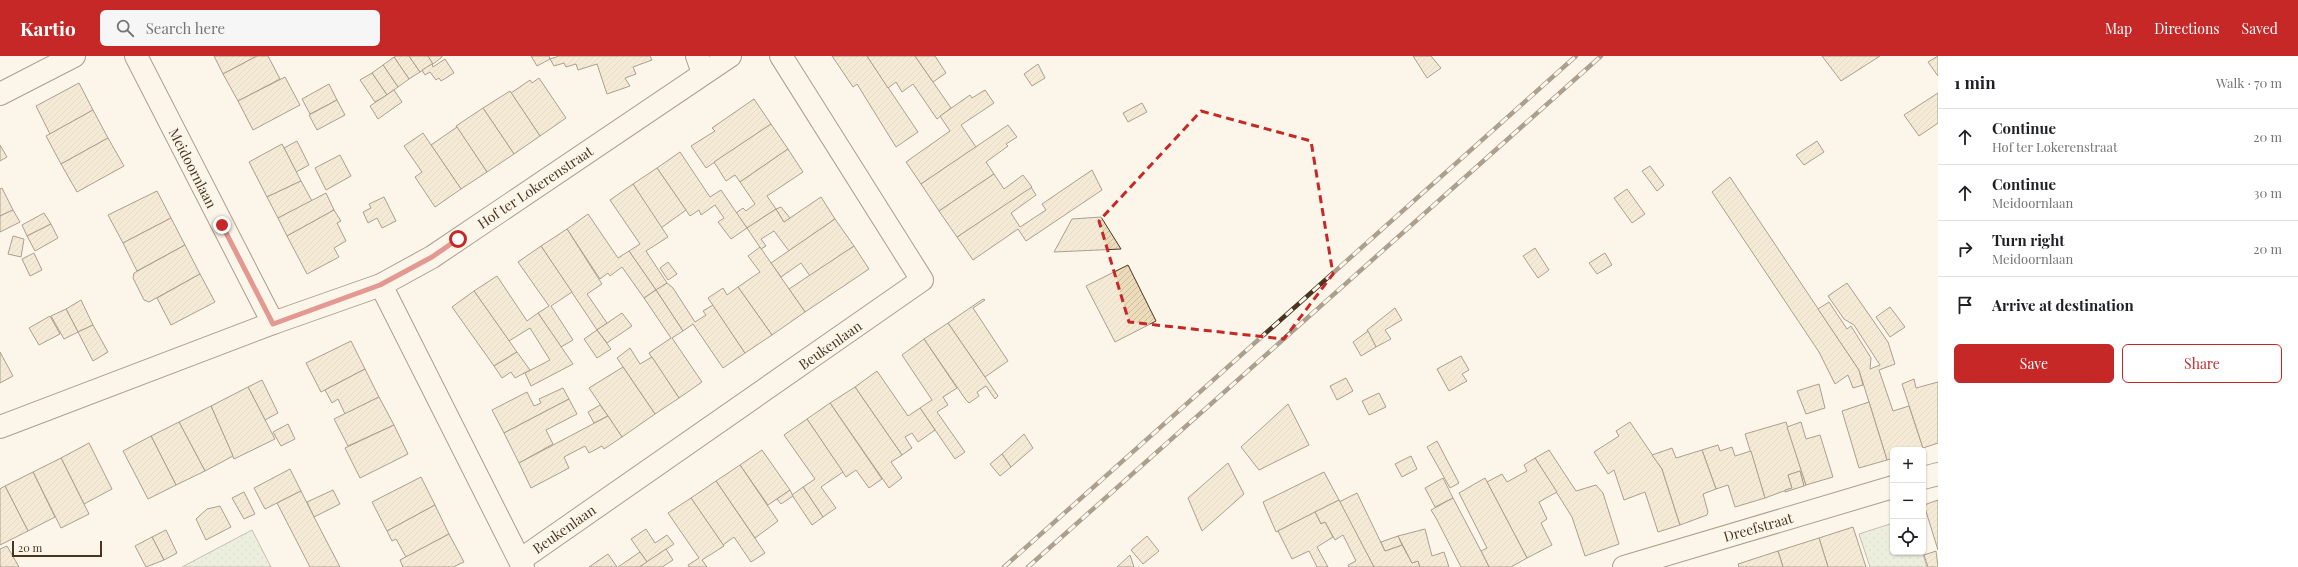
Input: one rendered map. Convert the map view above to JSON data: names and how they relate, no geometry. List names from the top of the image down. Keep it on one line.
{"streets":{"street":["Meidoornlaan","Hof ter Lokerenstraat","Beukenlaan","Dreefstraat"]},"scale_bar":"20 m","page":{"header":"Kartio","search":"Search here","nav":["Map","Directions","Saved"],"heading":["1 min","Walk · 70 m"],"list":[["Continue","Hof ter Lokerenstraat","20 m"],["Continue","Meidoornlaan","30 m"],["Turn right","Meidoornlaan","20 m"],"Arrive at destination"],"buttons":["Save","Share"],"map_buttons":["+","−"],"scale":"20 m"}}
